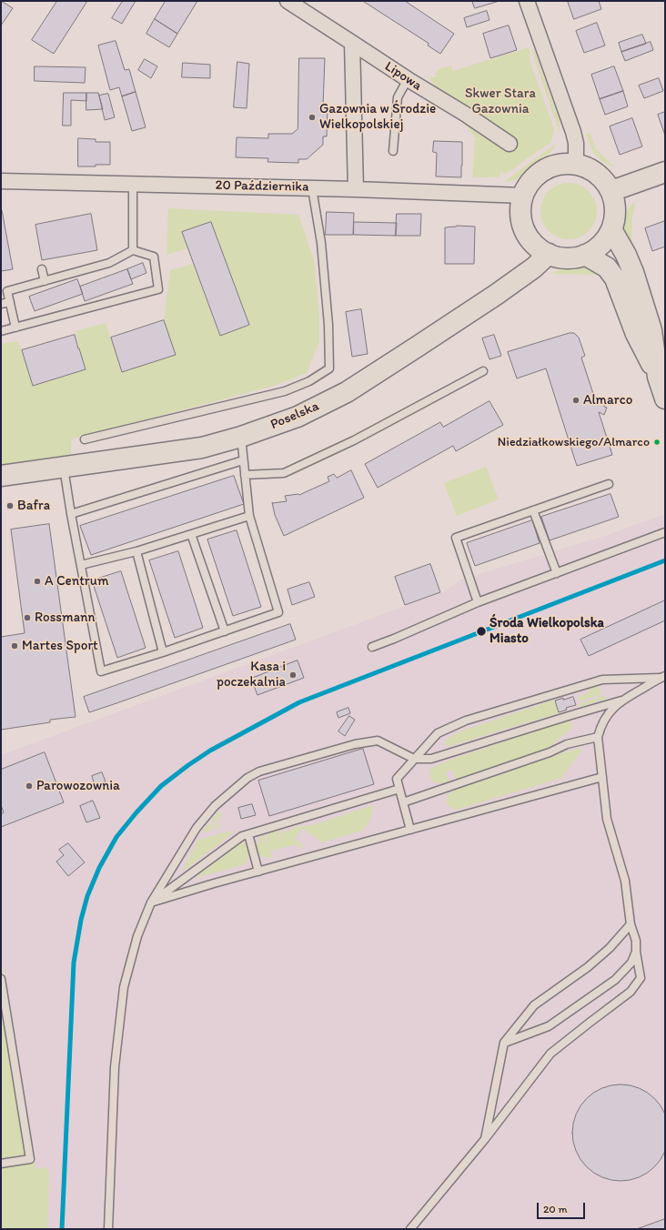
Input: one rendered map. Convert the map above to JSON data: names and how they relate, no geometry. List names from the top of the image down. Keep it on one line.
{"streets":{"street":["Lipowa","20 Października","Poselska"]},"crossings":[["20 Października","Poselska"]],"parks":["Skwer Stara Gazownia"],"places":["Gazownia w Środzie Wielkopolskiej","Almarco","Niedziałkowskiego/Almarco","Bafra","A Centrum","Rossmann","Środa Wielkopolska Miasto","Martes Sport","Kasa i poczekalnia","Parowozownia"],"scale_bar":"20 m"}
